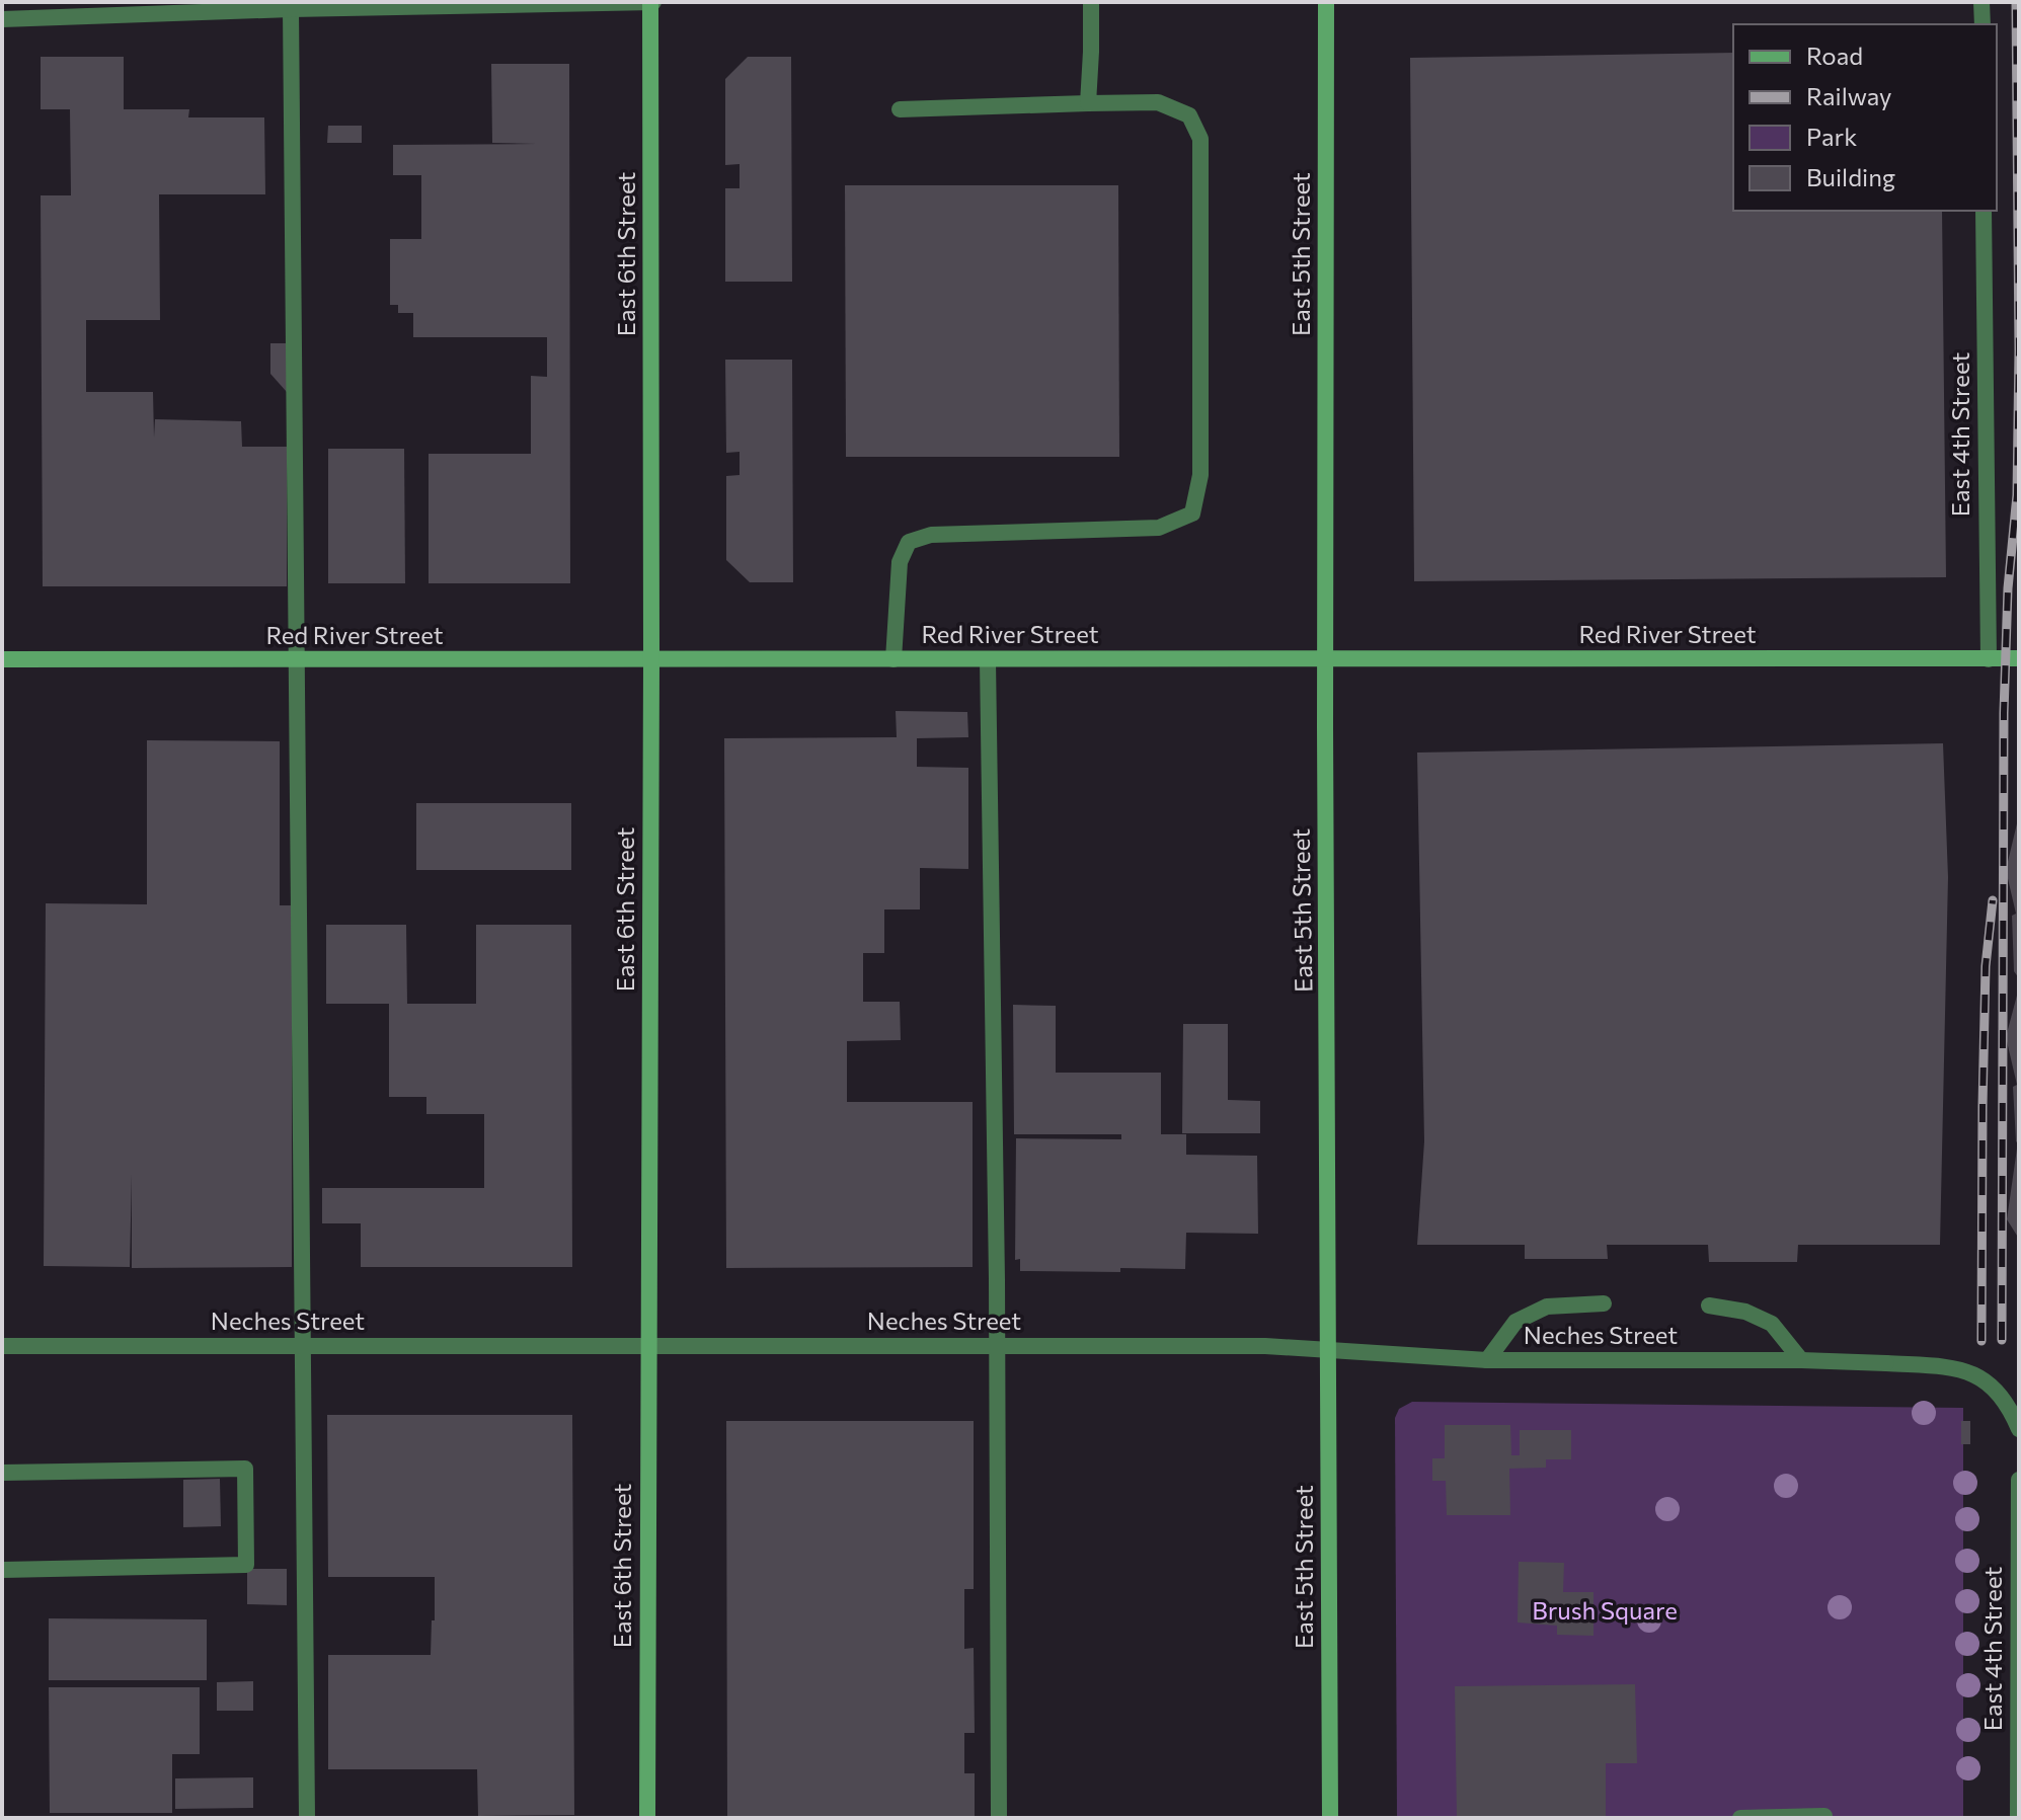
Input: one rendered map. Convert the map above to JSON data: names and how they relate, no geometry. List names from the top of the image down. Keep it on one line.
{"streets":{"main road":["East 6th Street","East 5th Street","Red River Street"],"street":["East 4th Street","Neches Street"]},"crossings":[["East 6th Street","Red River Street"],["East 6th Street","Neches Street"],["East 5th Street","Red River Street"],["East 5th Street","Neches Street"],["East 4th Street","Red River Street"]],"parks":["Brush Square"],"legend":["Road","Railway","Park","Building"]}
